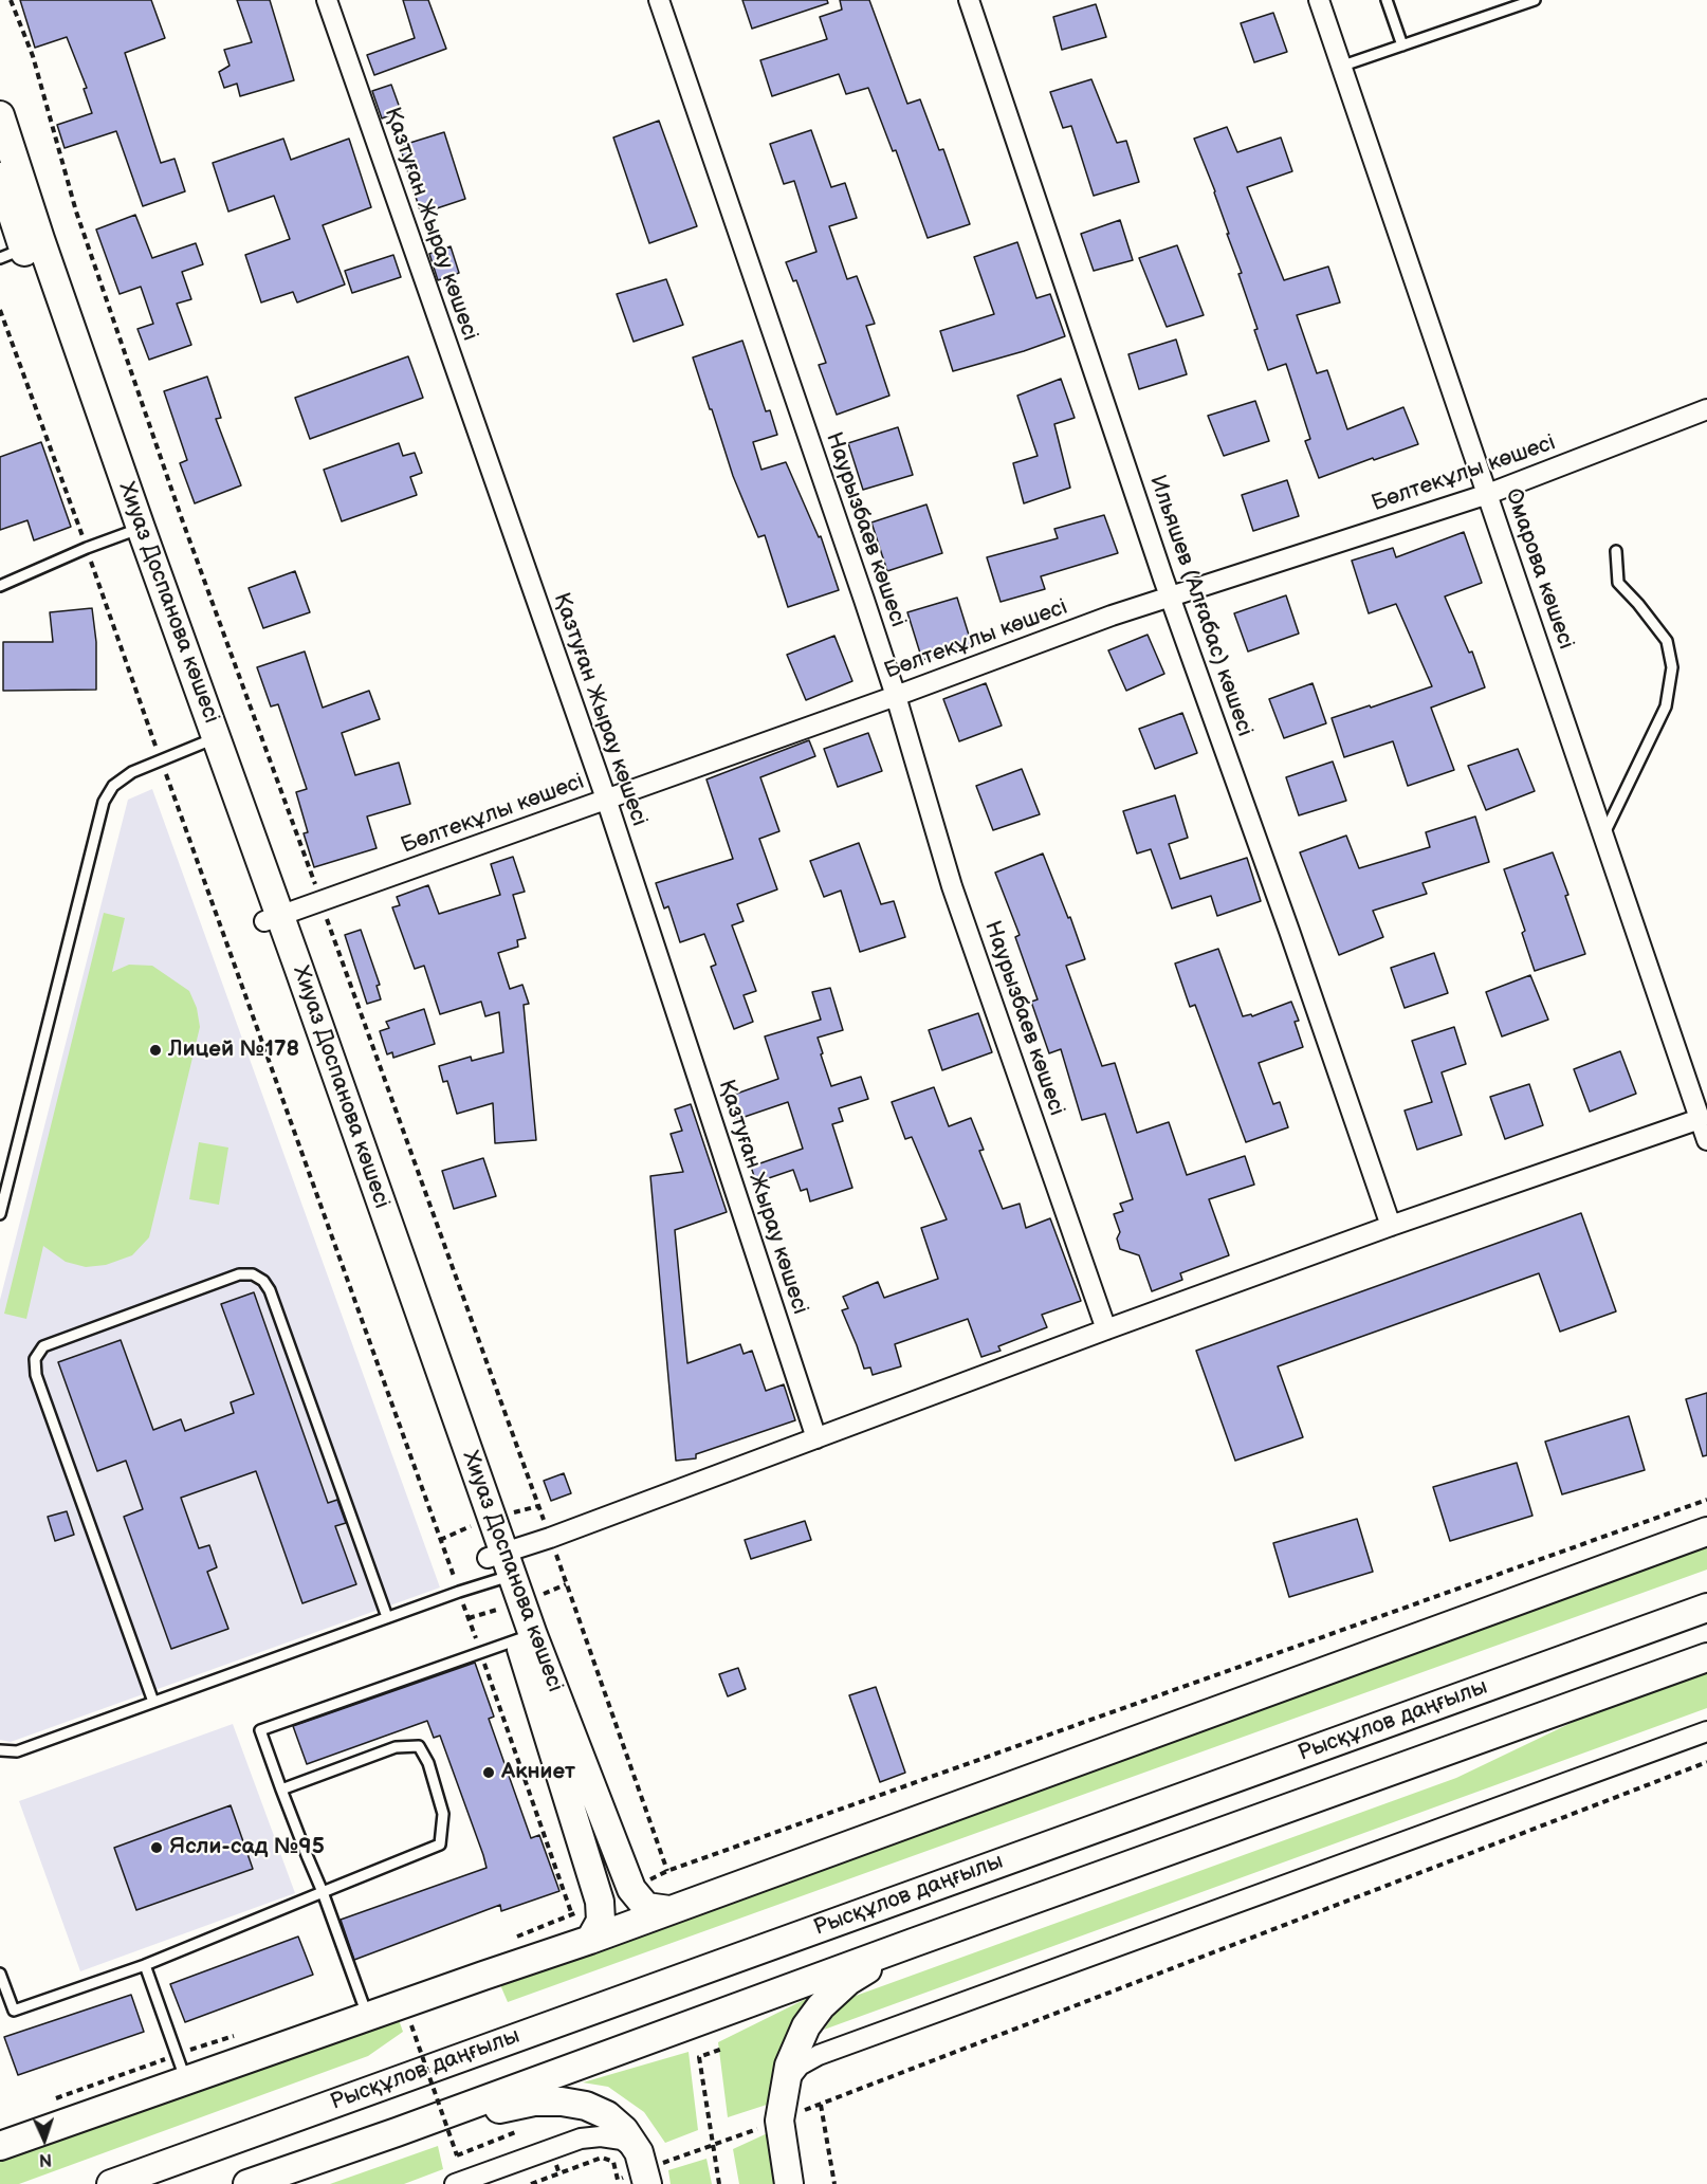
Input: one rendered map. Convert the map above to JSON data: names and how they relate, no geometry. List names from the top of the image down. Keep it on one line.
{"streets":{"street":["Қазтуған Жырау көшесі","Бөлтекұлы көшесі","Наурызбаев көшесі","Омарова көшесі","Хиуаз Доспанова көшесі","Ильяшев (Алғабас) көшесі","Рысқұлов даңғылы"]},"crossings":[["Қазтуған Жырау көшесі","Бөлтекұлы көшесі"],["Бөлтекұлы көшесі","Наурызбаев көшесі"],["Бөлтекұлы көшесі","Омарова көшесі"],["Бөлтекұлы көшесі","Хиуаз Доспанова көшесі"],["Бөлтекұлы көшесі","Ильяшев (Алғабас) көшесі"]],"places":["Лицей №178","Акниет","Ясли-сад №95"],"north":"bottom"}
